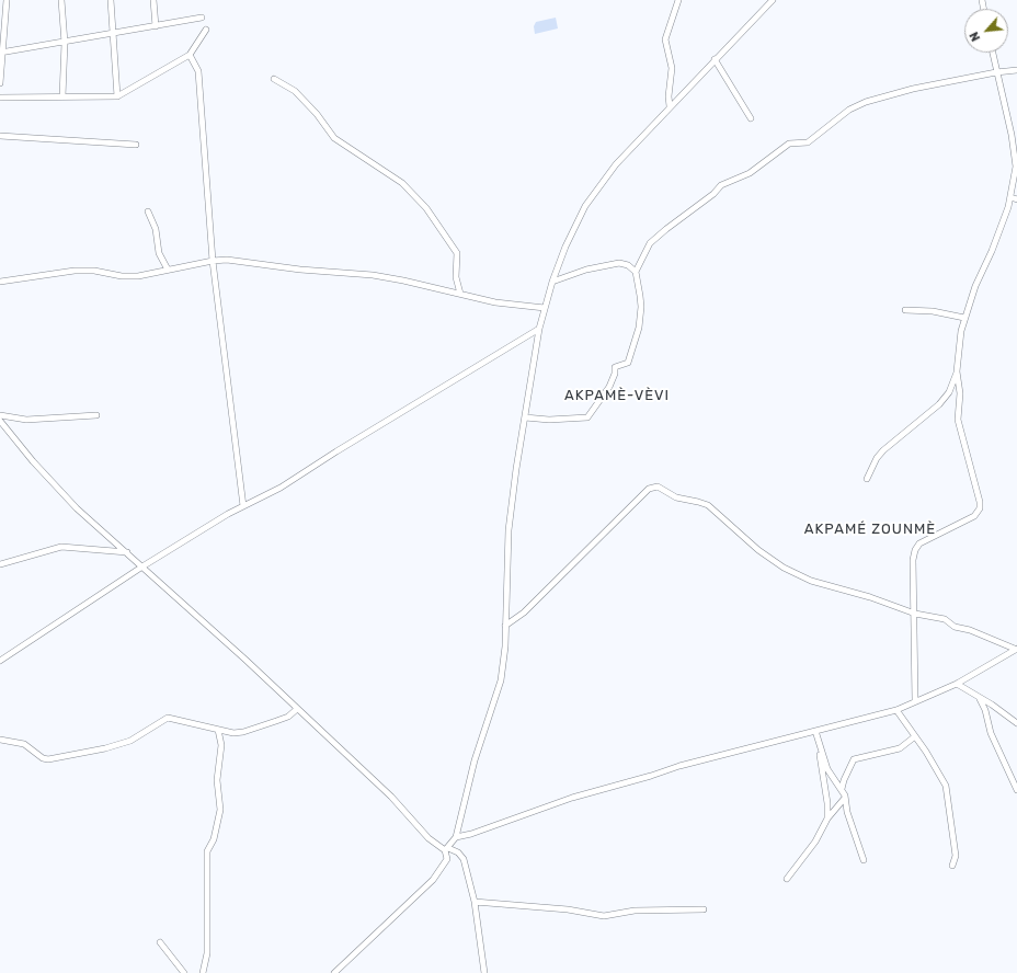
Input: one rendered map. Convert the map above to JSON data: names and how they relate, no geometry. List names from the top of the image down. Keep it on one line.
{"districts":["AKPAMÈ-VÈVI","AKPAMÉ ZOUNMÈ"],"north":"bottom left"}
